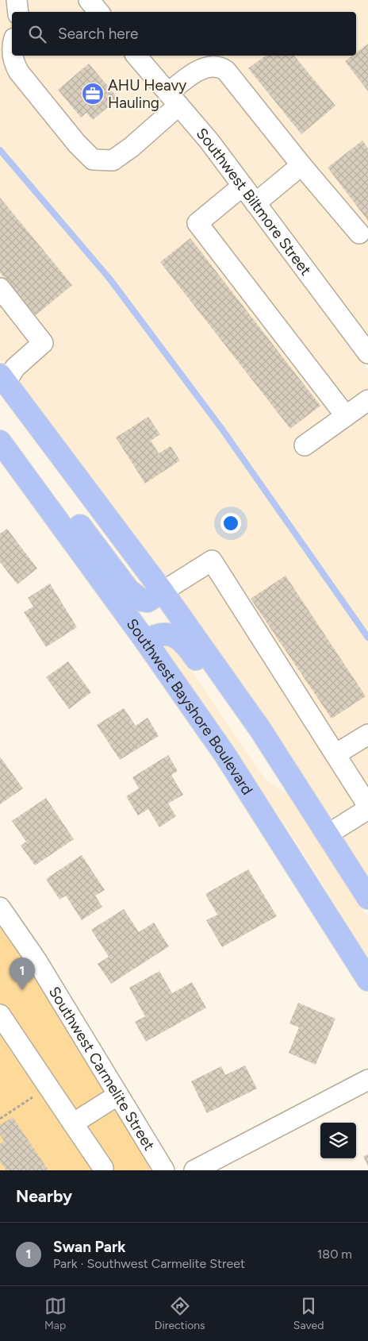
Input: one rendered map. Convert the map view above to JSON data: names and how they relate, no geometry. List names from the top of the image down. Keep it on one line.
{"streets":{"main road":["Southwest Bayshore Boulevard"],"street":["Southwest Biltmore Street","Southwest Carmelite Street"]},"places":{"office":["AHU Heavy Hauling"]},"page":{"search":"Search here","pins":"1","heading":"Nearby","list":[{"mark":"1","name":"Swan Park","note":"Park · Southwest Carmelite Street","value":"180 m"}],"nav":["Map","Directions","Saved"]}}
